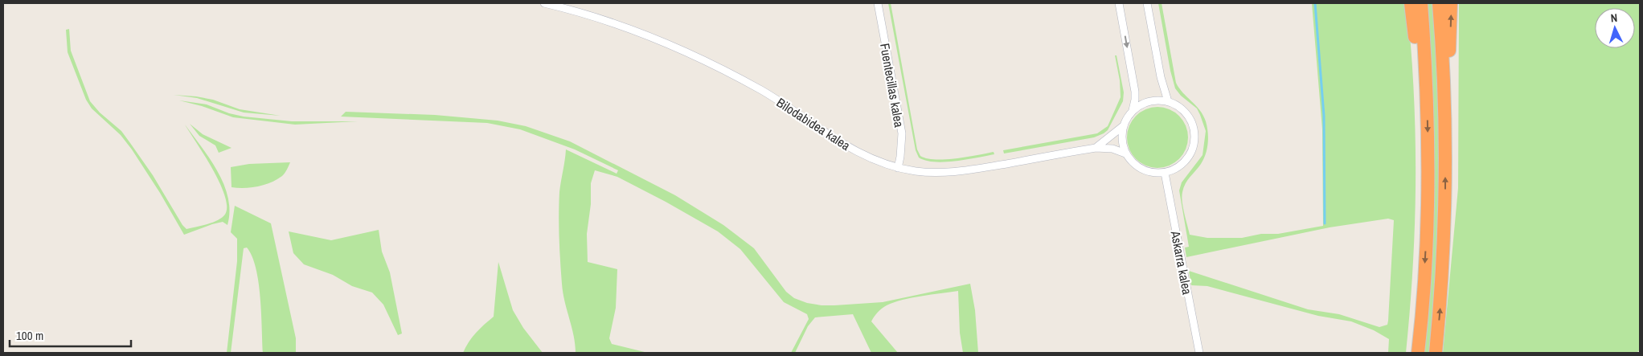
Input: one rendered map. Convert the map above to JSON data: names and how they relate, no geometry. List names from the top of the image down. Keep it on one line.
{"streets":{"street":["Fuentecillas kalea","Bilodabidea kalea","Askarra kalea"]},"crossings":[["Fuentecillas kalea","Bilodabidea kalea"],["Bilodabidea kalea","Askarra kalea"]],"scale_bar":"100 m","north":"top"}
